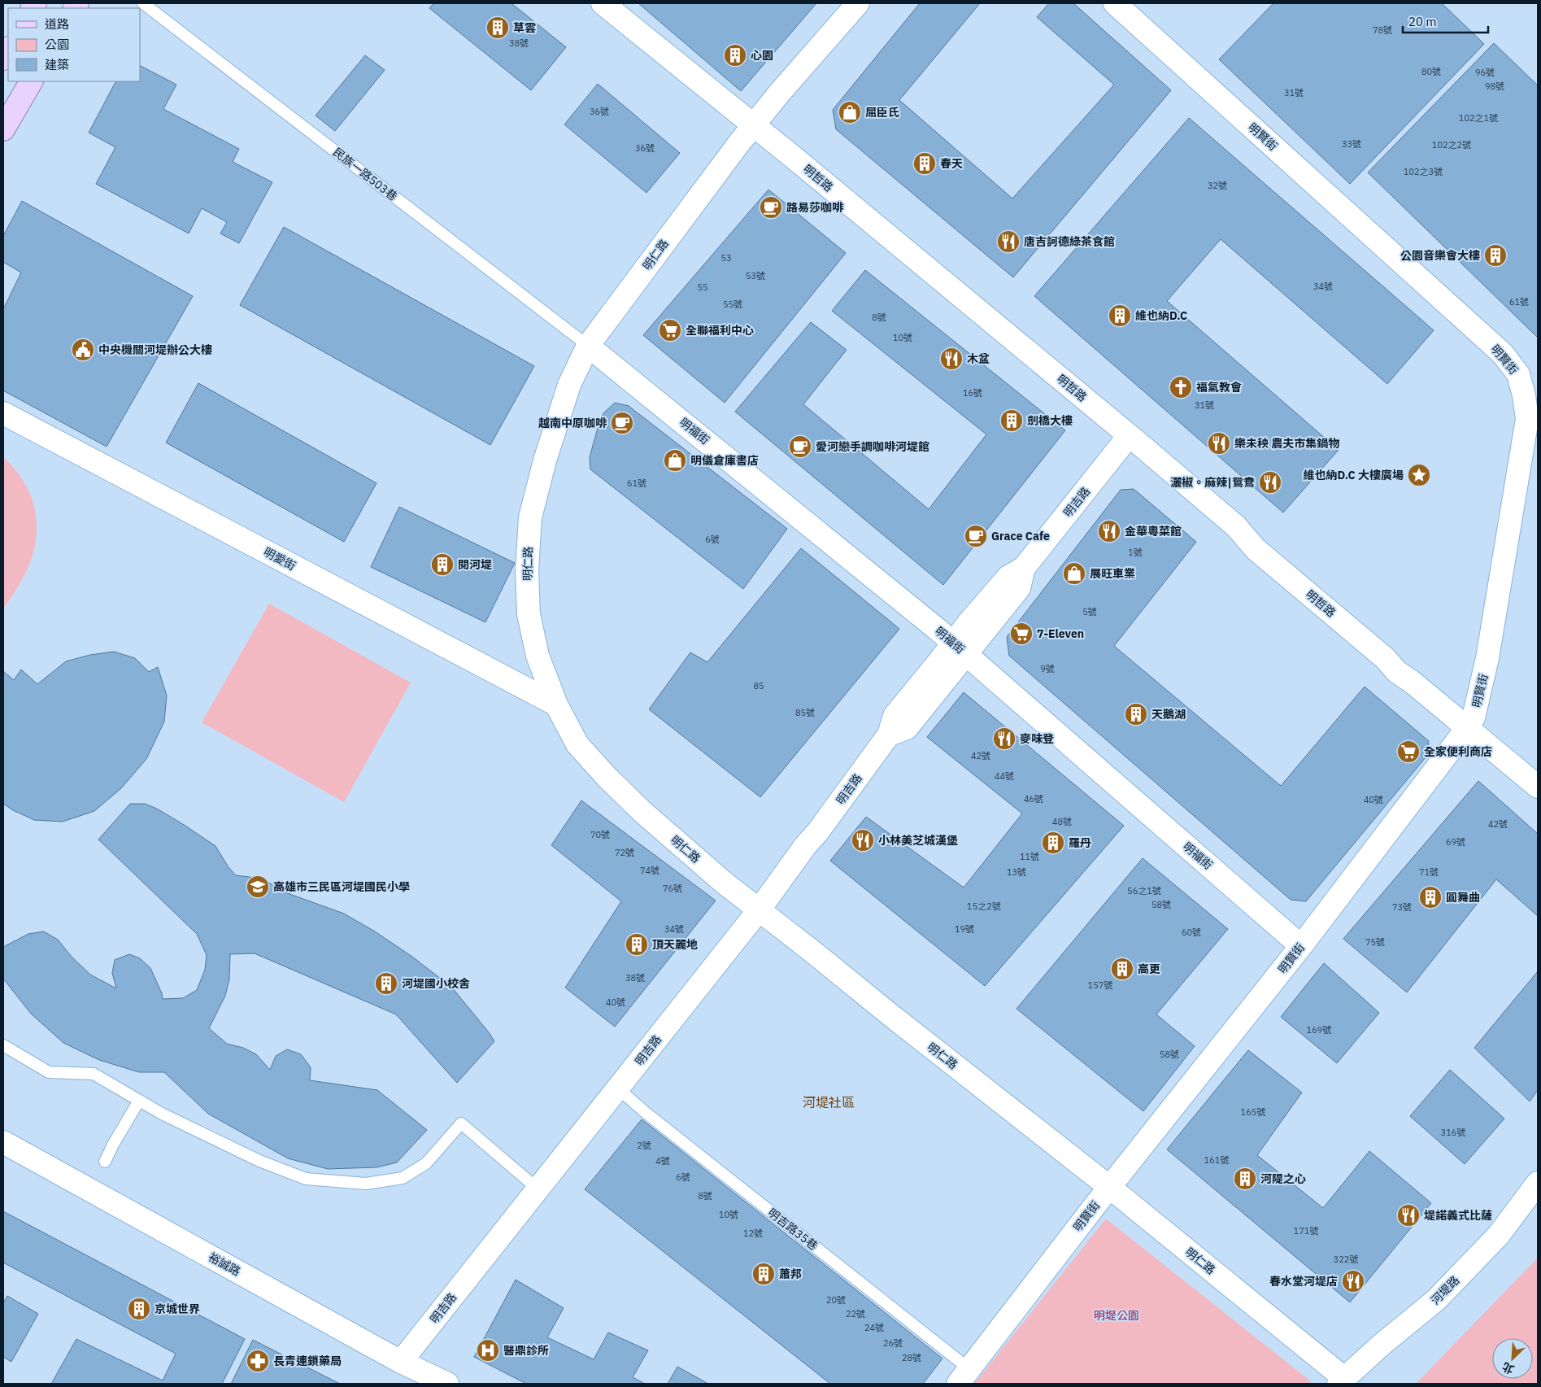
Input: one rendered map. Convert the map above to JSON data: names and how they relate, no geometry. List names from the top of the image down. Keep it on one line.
{"streets":{"street":["明賢街","明哲路","明仁路","明福街","明吉路","明愛街","裕誠路","河堤路"],"lane":["民族一路503巷","明吉路35巷"]},"crossings":[["明賢街","明哲路"],["明賢街","明仁路"],["明賢街","明福街"],["明賢街","明吉路35巷"],["民族一路503巷","明仁路"],["民族一路503巷","明福街"],["明哲路","明仁路"],["明哲路","明吉路"],["明仁路","明福街"],["明仁路","明吉路"],["明仁路","明愛街"],["明仁路","河堤路"],["明福街","明吉路"],["明吉路","明吉路35巷"],["明吉路","裕誠路"]],"districts":["河堤社區"],"parks":["明堤公園"],"places":{"building":["草雲","心園","春天","公園音樂會大樓","維也納D.C","劍橋大樓","閱河堤","天鵝湖","羅丹","圓舞曲","頂天麗地","高更","河堤國小校舍","河隄之心","蕭邦","京城世界"],"shop":["屈臣氏","明儀倉庫書店","展旺車業"],"cafe":["路易莎咖啡","越南中原咖啡","愛河戀手調咖啡河堤館","Grace Cafe"],"restaurant":["唐吉訶德綠茶食館","木盆","樂未秧 農夫市集鍋物","灑椒。麻辣|鴛鴦","金華粵菜館","麥味登","小林美芝城漢堡","堤諾義式比薩","春水堂河堤店"],"supermarket":["全聯福利中心","7-Eleven","全家便利商店"],"public building":["中央機關河堤辦公大樓"],"church":["福氣教會"],"place":["維也納D.C 大樓廣場"],"school or university":["高雄市三民區河堤國民小學"],"hospital":["醫鼎診所"],"pharmacy":["長青連鎖藥局"]},"house_numbers":["78號","38號","80號","96號","98號","31號","36號","102之1號","33號","102之2號","36號","102之3號","32號","53","53號","34號","55","61號","55號","8號","10號","16號","31號","61號","6號","1號","5號","9號","85","85號","42號","44號","46號","40號","48號","42號","70號","69號","72號","11號","74號","13號","71號","76號","56之1號","58號","15之2號","73號","34號","19號","60號","75號","38號","157號","40號","169號","58號","165號","316號","2號","161號","4號","6號","8號","10號","171號","12號","322號","20號","22號","24號","26號","28號"],"legend":["道路","公園","建築"],"scale_bar":"20 m","north":"bottom left"}
